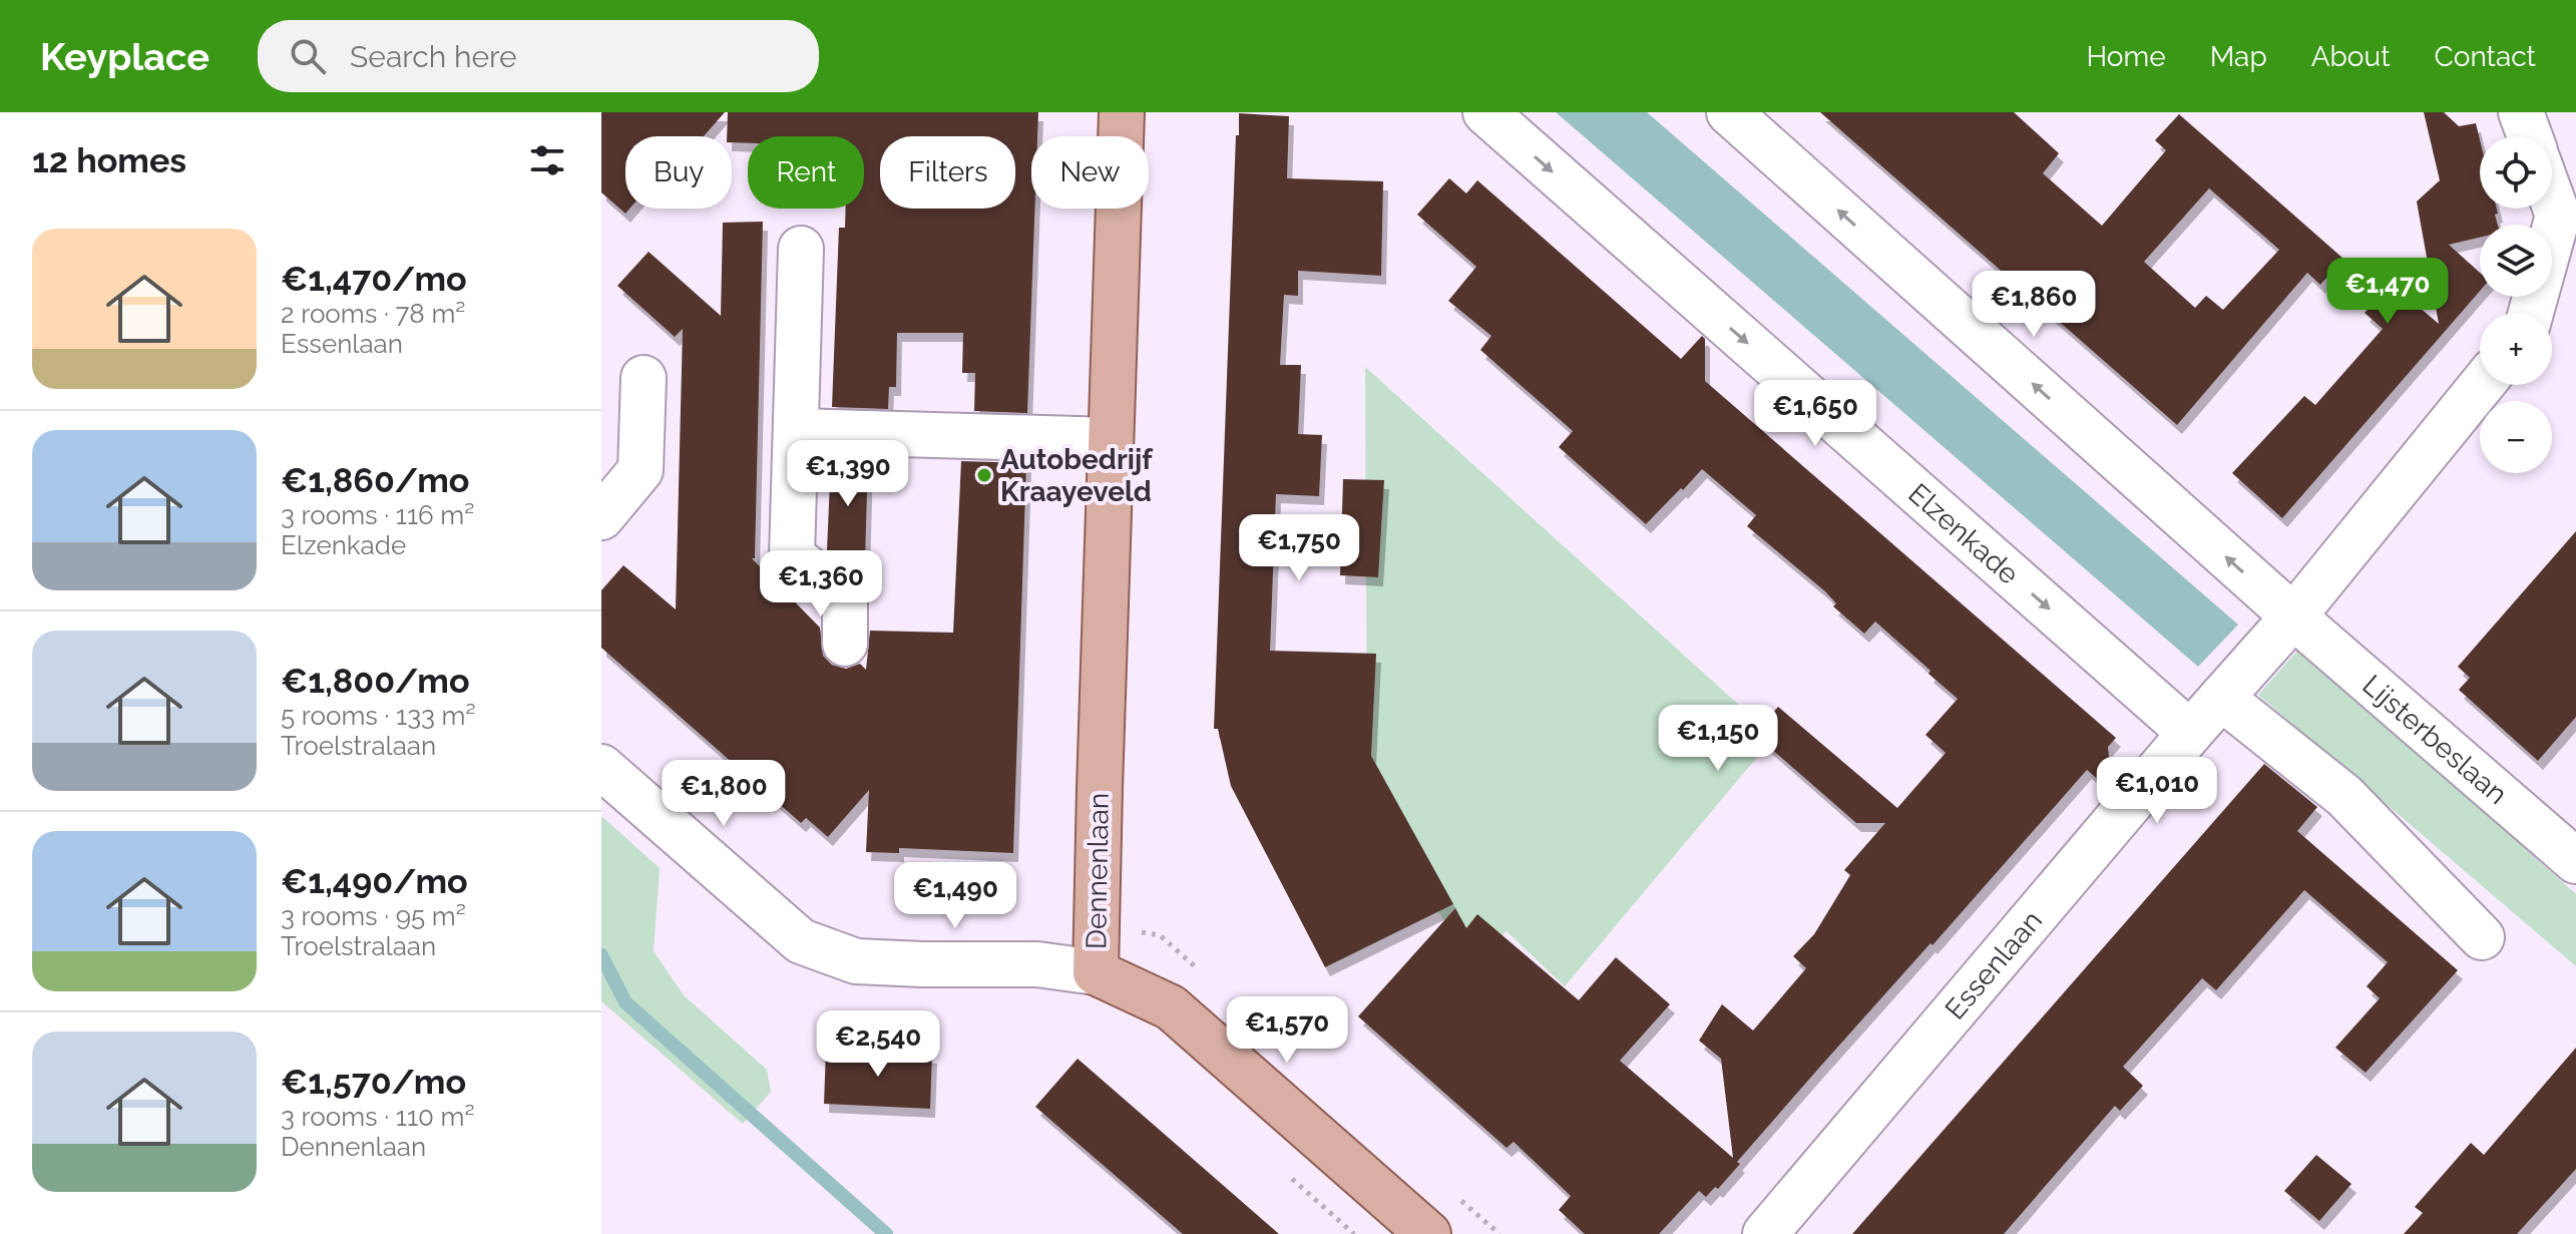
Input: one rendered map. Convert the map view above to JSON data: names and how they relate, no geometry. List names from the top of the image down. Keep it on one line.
{"streets":{"main road":["Dennenlaan"],"street":["Elzenkade","Lijsterbeslaan","Essenlaan"]},"crossings":[["Elzenkade","Essenlaan"],["Lijsterbeslaan","Essenlaan"]],"places":["Autobedrijf Kraayeveld"],"page":{"header":"Keyplace","search":"Search here","nav":["Home","Map","About","Contact"],"heading":"12 homes","map_buttons":["+","−"],"chip":["Buy","Rent","Filters","New"],"list":[{"name":"€1,470/mo","note":"2 rooms · 78 m² · Essenlaan"},{"name":"€1,860/mo","note":"3 rooms · 116 m² · Elzenkade"},{"name":"€1,800/mo","note":"5 rooms · 133 m² · Troelstralaan"},{"name":"€1,490/mo","note":"3 rooms · 95 m² · Troelstralaan"},{"name":"€1,570/mo","note":"3 rooms · 110 m² · Dennenlaan"}],"price":["€1,470","€1,860","€1,650","€1,390","€1,750","€1,360","€1,150","€1,010","€1,800","€1,490","€1,570","€2,540"]}}
